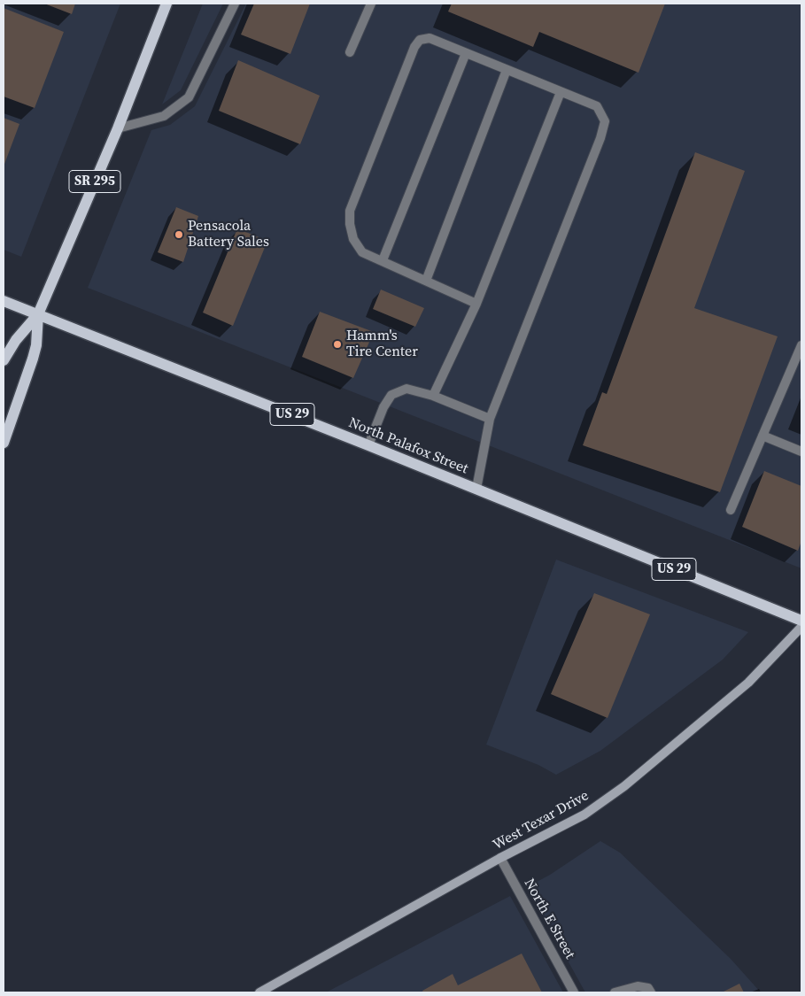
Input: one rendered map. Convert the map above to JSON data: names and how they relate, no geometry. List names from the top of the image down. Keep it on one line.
{"streets":{"main road":["SR 295","US 29","North Palafox Street","West Texar Drive"],"street":["North E Street"]},"crossings":[["SR 295","North Palafox Street"],["West Texar Drive","North E Street"]],"places":["Pensacola Battery Sales","Hamm's Tire Center"]}
